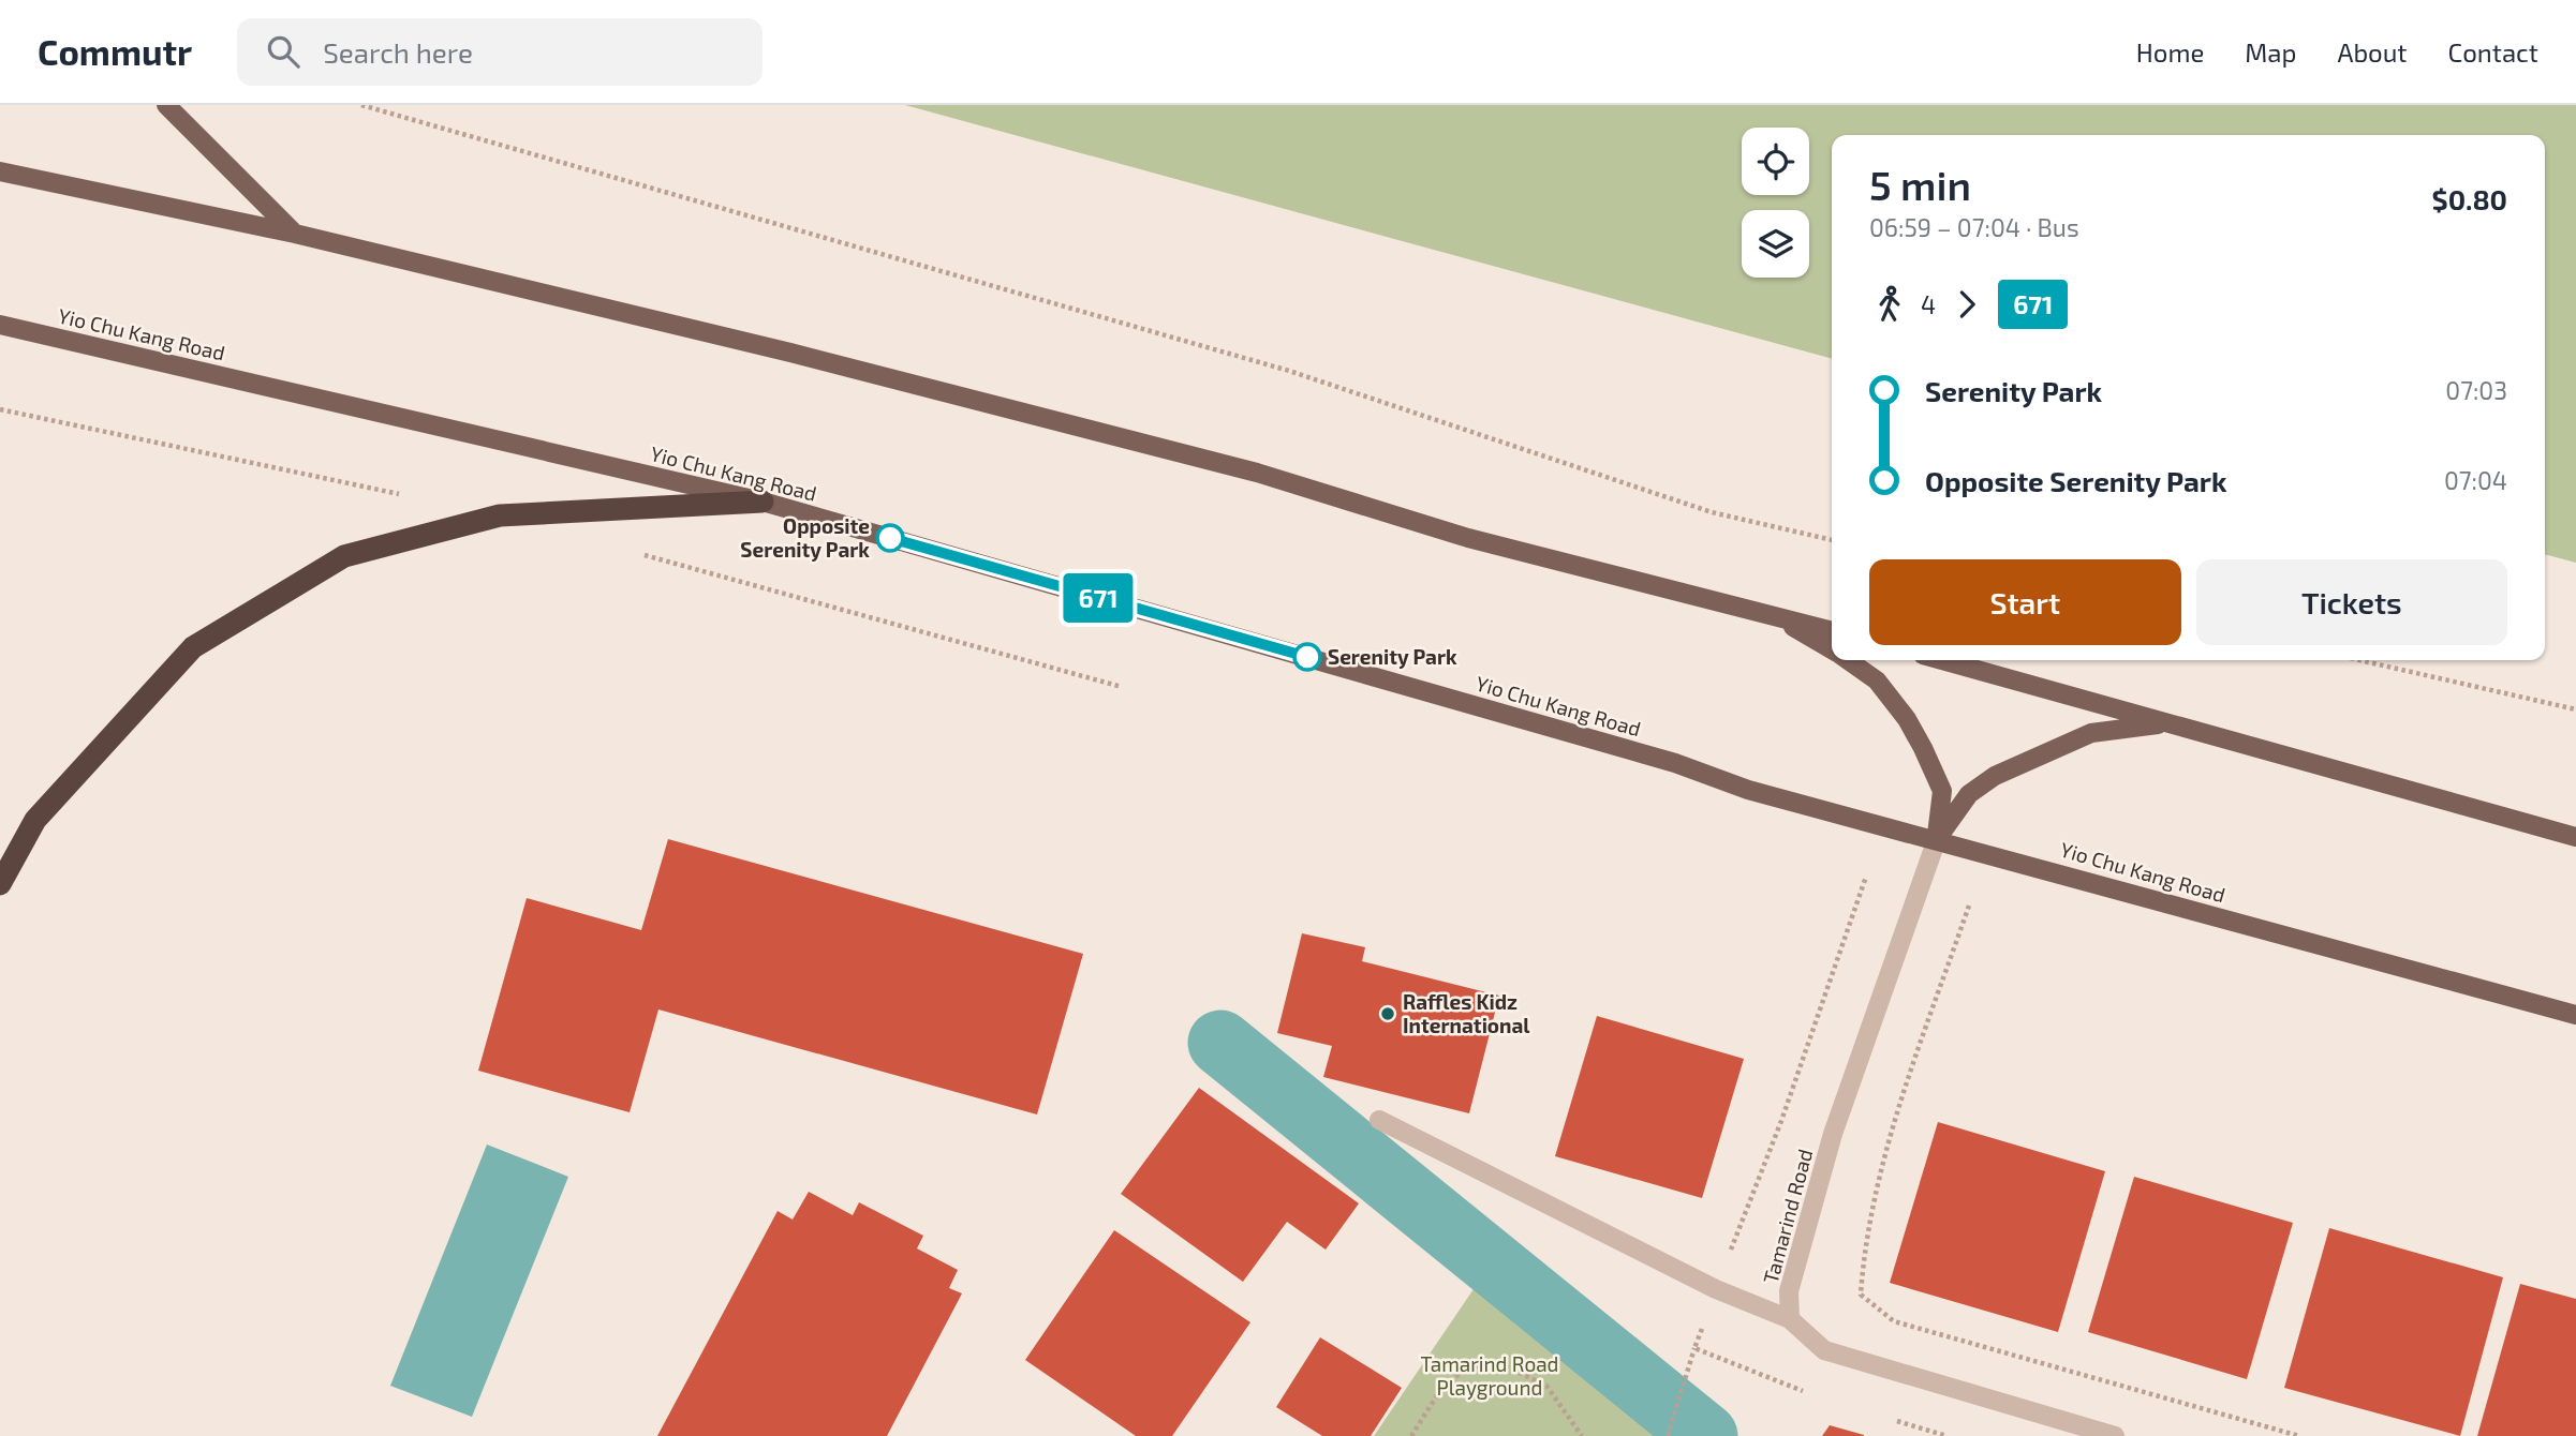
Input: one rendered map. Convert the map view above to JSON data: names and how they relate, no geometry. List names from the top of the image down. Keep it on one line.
{"streets":{"main road":["Yio Chu Kang Road"],"street":["Tamarind Road"]},"crossings":[["Yio Chu Kang Road","Tamarind Road"]],"parks":["Tamarind Road Playground"],"places":["Opposite Serenity Park","Serenity Park","Raffles Kidz International"],"lines":["bus line 671"],"page":{"header":"Commutr","search":"Search here","nav":["Home","Map","About","Contact"],"on_map":"671","heading":["5 min","06:59 – 07:04 · Bus","$0.80"],"legs":["4","671"],"list":[{"name":"Serenity Park","value":"07:03"},{"name":"Opposite Serenity Park","value":"07:04"}],"buttons":["Start","Tickets"]}}
